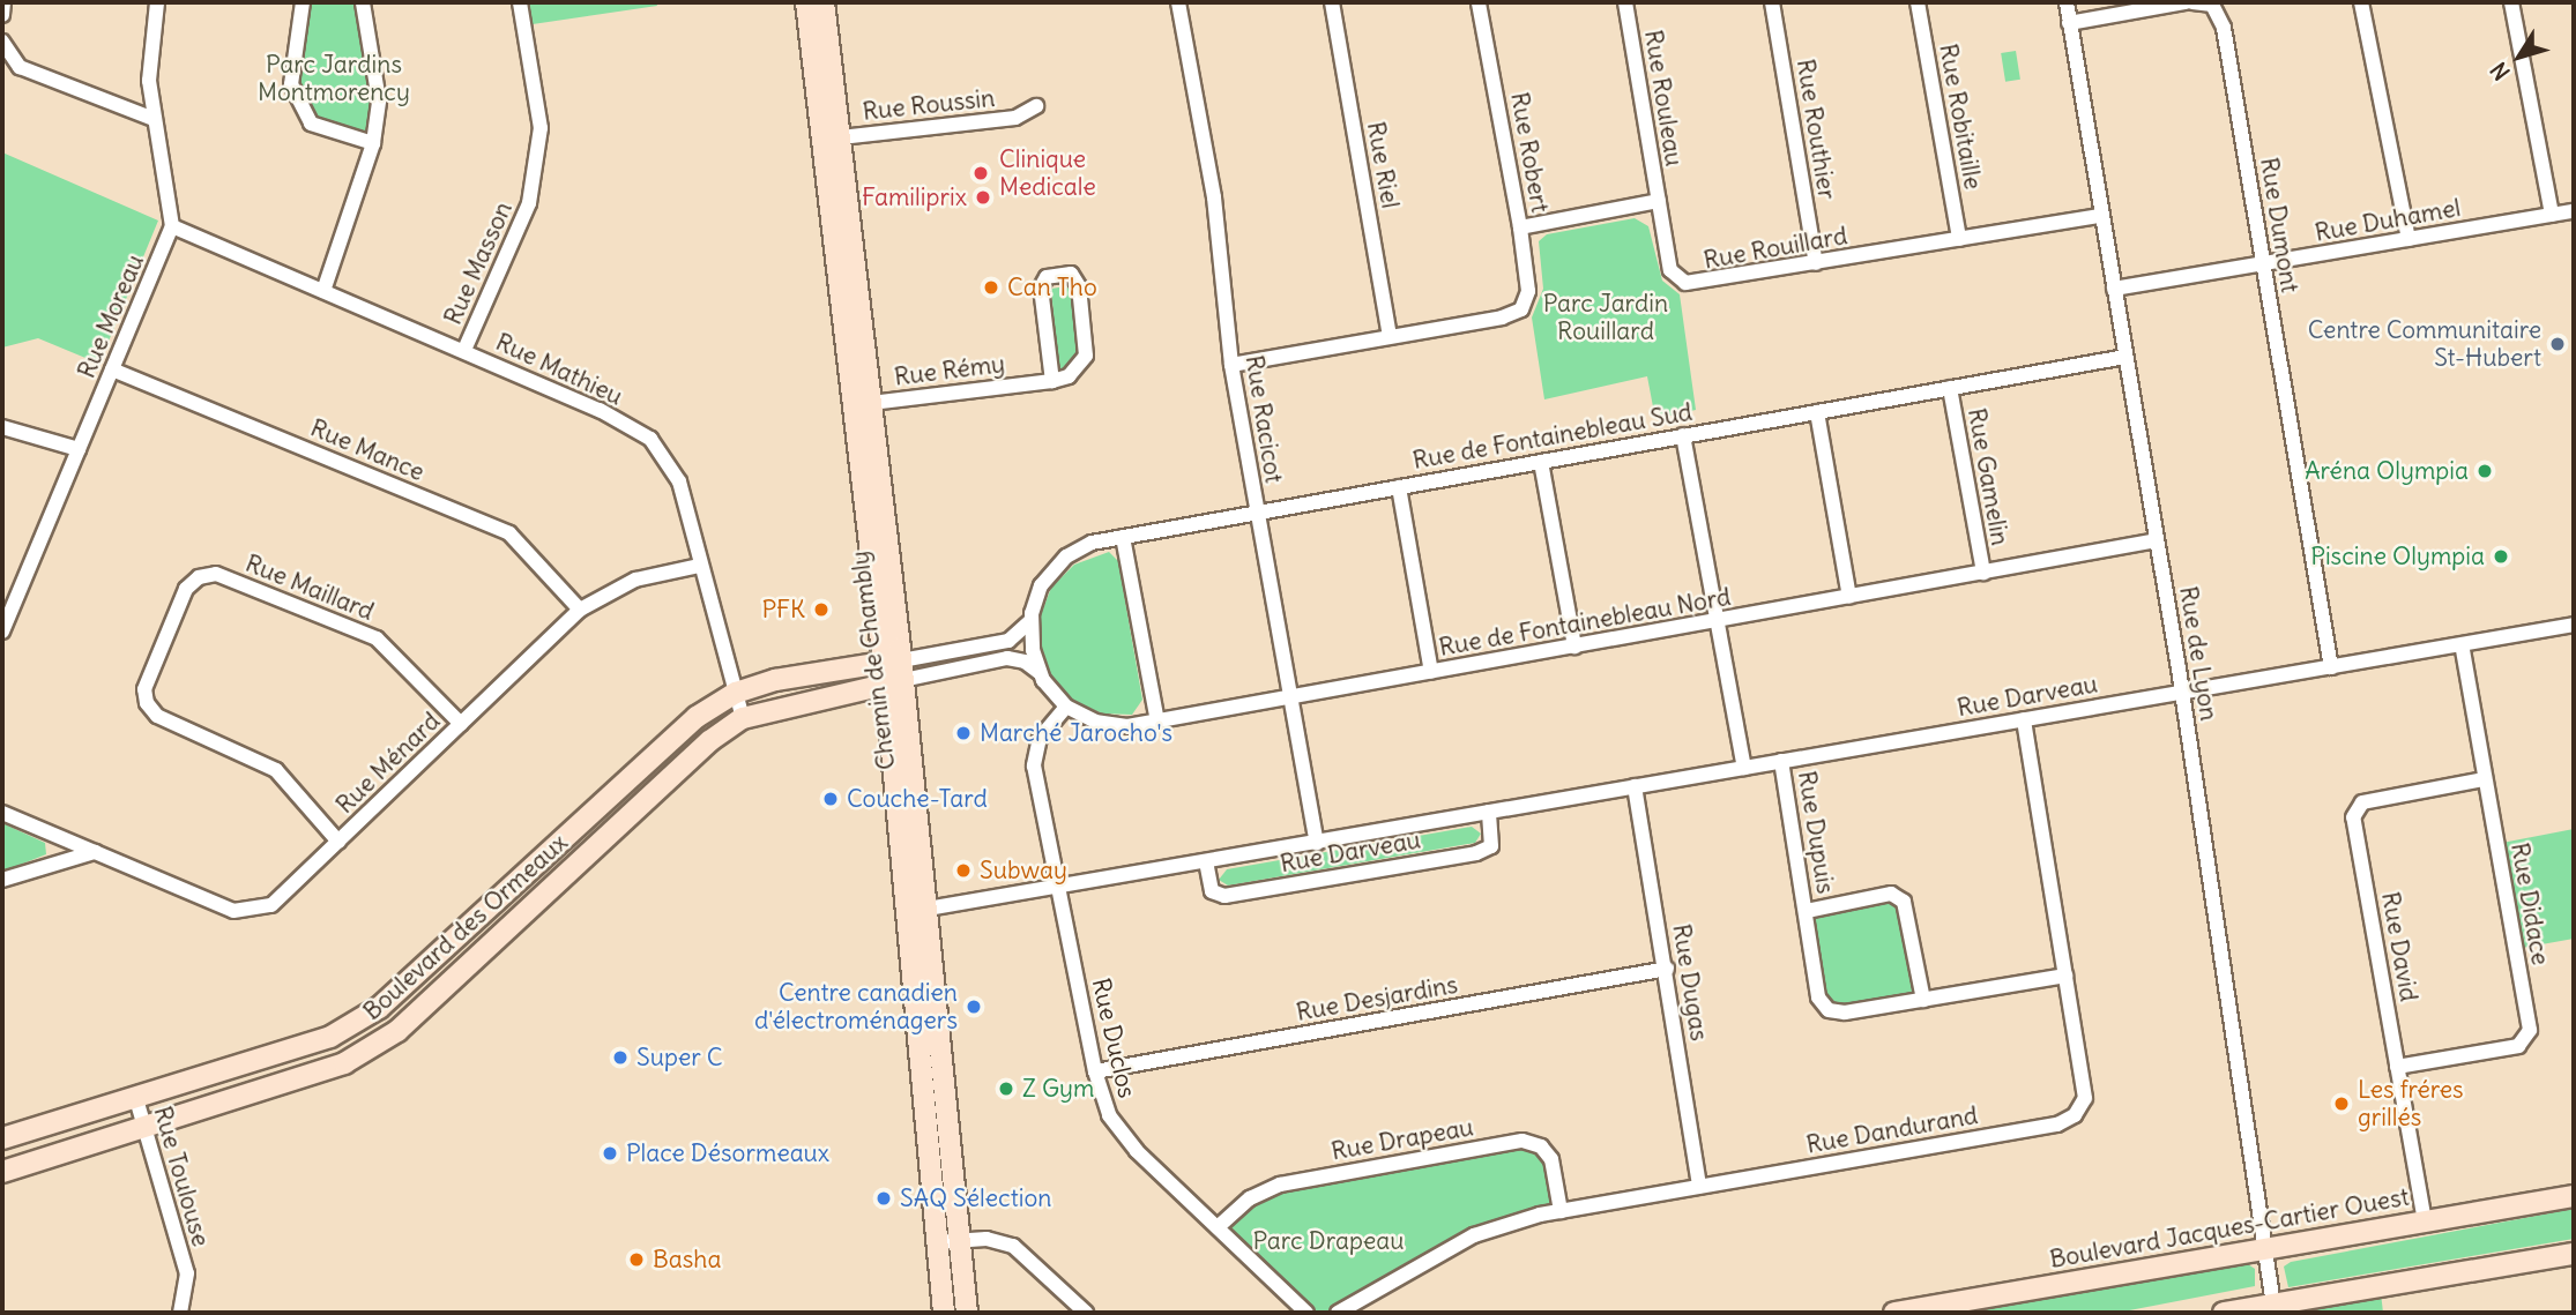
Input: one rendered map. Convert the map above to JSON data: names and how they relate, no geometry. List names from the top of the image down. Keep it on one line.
{"streets":{"main road":["Chemin de Chambly","Boulevard des Ormeaux","Boulevard Jacques-Cartier Ouest"],"street":["Rue Rouleau","Rue Roussin","Rue Robitaille","Rue Routhier","Rue Robert","Rue Riel","Rue Duhamel","Rue Dumont","Rue Rouillard","Rue Masson","Rue Moreau","Rue Mathieu","Rue Rémy","Rue Racicot","Rue de Fontainebleau Sud","Rue Mance","Rue Gamelin","Rue Maillard","Rue de Fontainebleau Nord","Rue de Lyon","Rue Darveau","Rue Ménard","Rue Dupuis","Rue Didace","Rue David","Rue Dugas","Rue Desjardins","Rue Duclos","Rue Dandurand","Rue Drapeau","Rue Toulouse"]},"crossings":[["Rue Rouleau","Rue Rouillard"],["Rue Roussin","Chemin de Chambly"],["Rue Robitaille","Rue Rouillard"],["Rue Routhier","Rue Rouillard"],["Rue Robert","Rue Riel"],["Rue Duhamel","Rue Dumont"],["Rue Duhamel","Rue de Lyon"],["Rue Dumont","Rue Darveau"],["Rue Rouillard","Rue de Lyon"],["Rue Masson","Rue Mathieu"],["Rue Moreau","Rue Mathieu"],["Rue Moreau","Rue Mance"],["Rue Mathieu","Rue Ménard"],["Rue Mathieu","Boulevard des Ormeaux"],["Rue Rémy","Chemin de Chambly"],["Rue Racicot","Rue de Fontainebleau Sud"],["Rue Racicot","Rue de Fontainebleau Nord"],["Rue Racicot","Rue Darveau"],["Rue de Fontainebleau Sud","Rue Gamelin"],["Rue de Fontainebleau Sud","Rue de Lyon"],["Rue Mance","Rue Ménard"],["Rue Gamelin","Rue de Fontainebleau Nord"],["Rue Maillard","Rue Ménard"],["Rue de Fontainebleau Nord","Rue de Lyon"],["Rue de Fontainebleau Nord","Rue Duclos"],["Rue de Lyon","Rue Darveau"],["Rue de Lyon","Boulevard Jacques-Cartier Ouest"],["Chemin de Chambly","Rue Darveau"],["Chemin de Chambly","Boulevard des Ormeaux"],["Rue Darveau","Rue Dupuis"],["Rue Darveau","Rue Didace"],["Rue Darveau","Rue Dugas"],["Rue Darveau","Rue Duclos"],["Rue Darveau","Rue Dandurand"],["Rue Dupuis","Rue Dandurand"],["Rue Didace","Rue David"],["Boulevard des Ormeaux","Rue Toulouse"],["Rue David","Boulevard Jacques-Cartier Ouest"],["Rue Dugas","Rue Desjardins"],["Rue Dugas","Rue Dandurand"],["Rue Desjardins","Rue Duclos"],["Rue Duclos","Rue Drapeau"],["Rue Dandurand","Rue Drapeau"]],"parks":["Parc Jardins Montmorency","Parc Jardin Rouillard","Parc Drapeau"],"places":["Clinique Medicale","Familiprix","Can Tho","Centre Communitaire St-Hubert","Aréna Olympia","Piscine Olympia","PFK","Marché Jarocho's","Couche-Tard","Subway","Centre canadien d'électroménagers","Super C","Z Gym","Les fréres grillés","Place Désormeaux","SAQ Sélection","Basha"],"north":"bottom left"}
